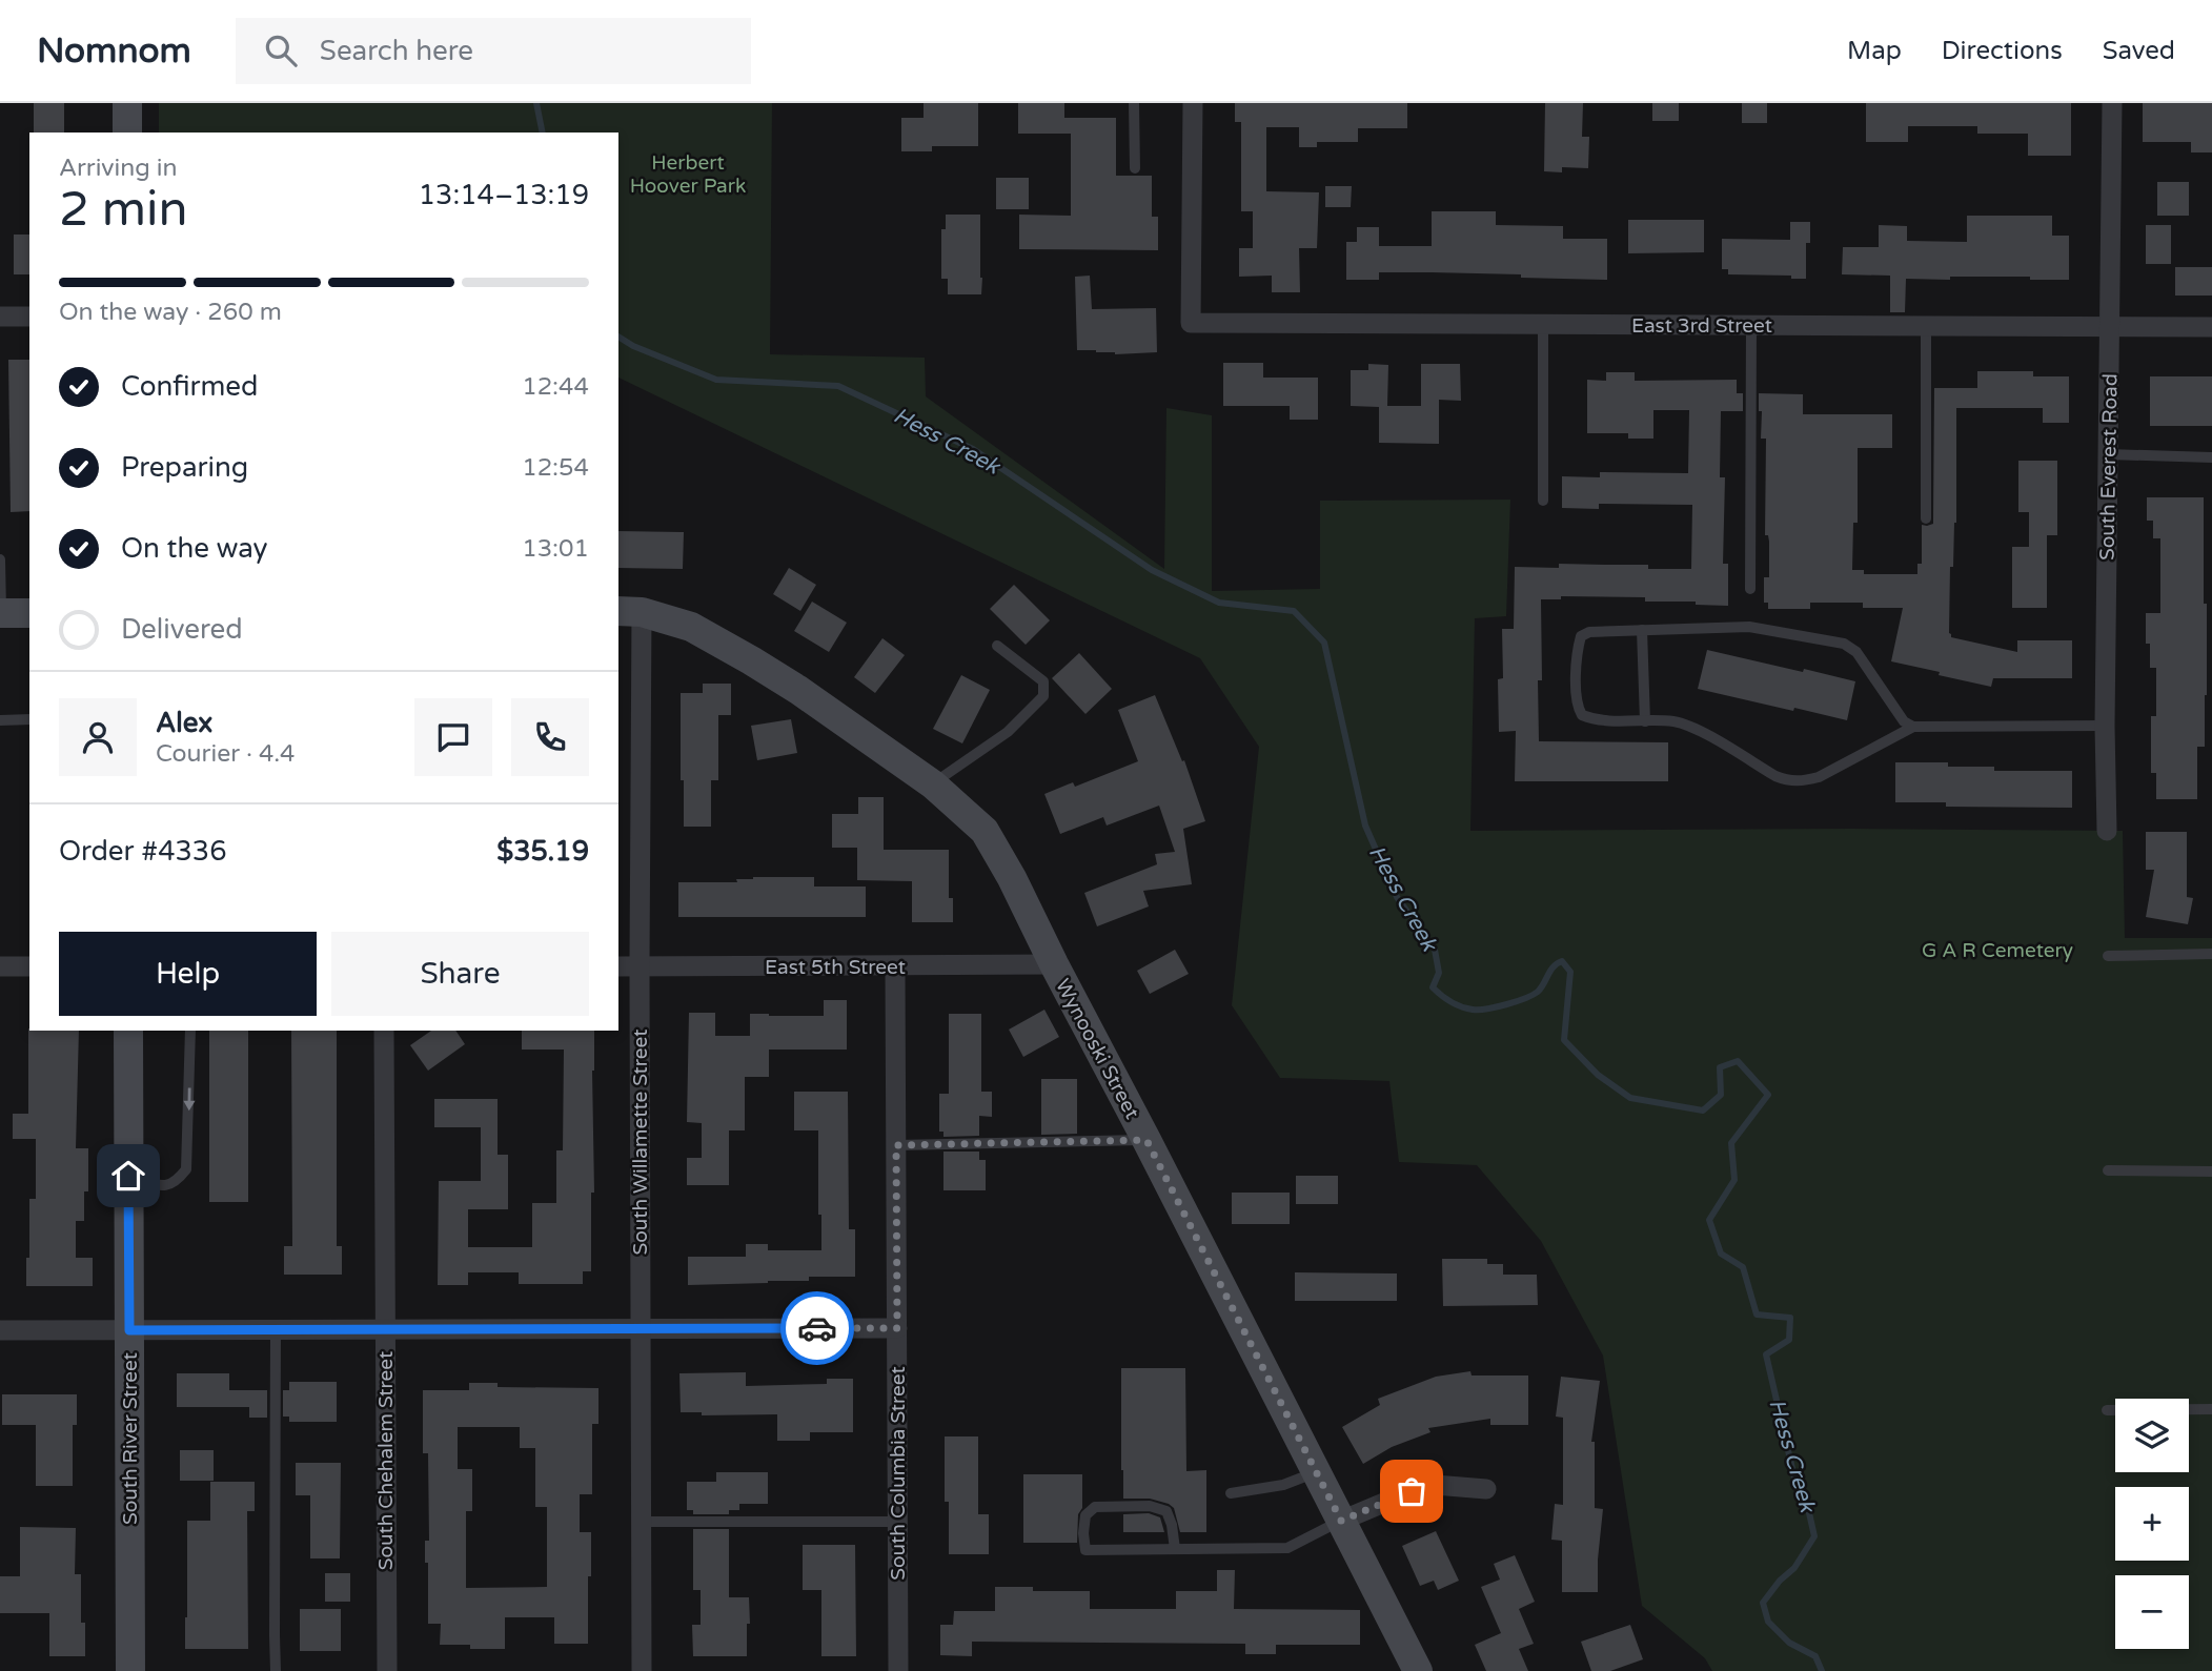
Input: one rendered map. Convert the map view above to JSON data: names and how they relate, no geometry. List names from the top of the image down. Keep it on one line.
{"streets":{"main road":["Wynooski Street","South River Street"],"street":["East 3rd Street","South Everest Road","East 5th Street","South Willamette Street","South Chehalem Street","South Columbia Street"]},"crossings":[["East 3rd Street","South Everest Road"],["East 5th Street","Wynooski Street"],["East 5th Street","South Willamette Street"],["East 5th Street","South Columbia Street"],["Wynooski Street","South Willamette Street"]],"water":["Hess Creek"],"parks":["Herbert Hoover Park","G A R Cemetery"],"page":{"header":"Nomnom","search":"Search here","nav":["Map","Directions","Saved"],"heading":["2 min","Arriving in","13:14–13:19"],"panel":["Alex","Courier · 4.4","Order #4336","$35.19"],"bar":"On the way · 260 m","list":[["Confirmed","12:44"],["Preparing","12:54"],["On the way","13:01"],"Delivered"],"buttons":["Help","Share"],"map_buttons":["+","−"]}}
